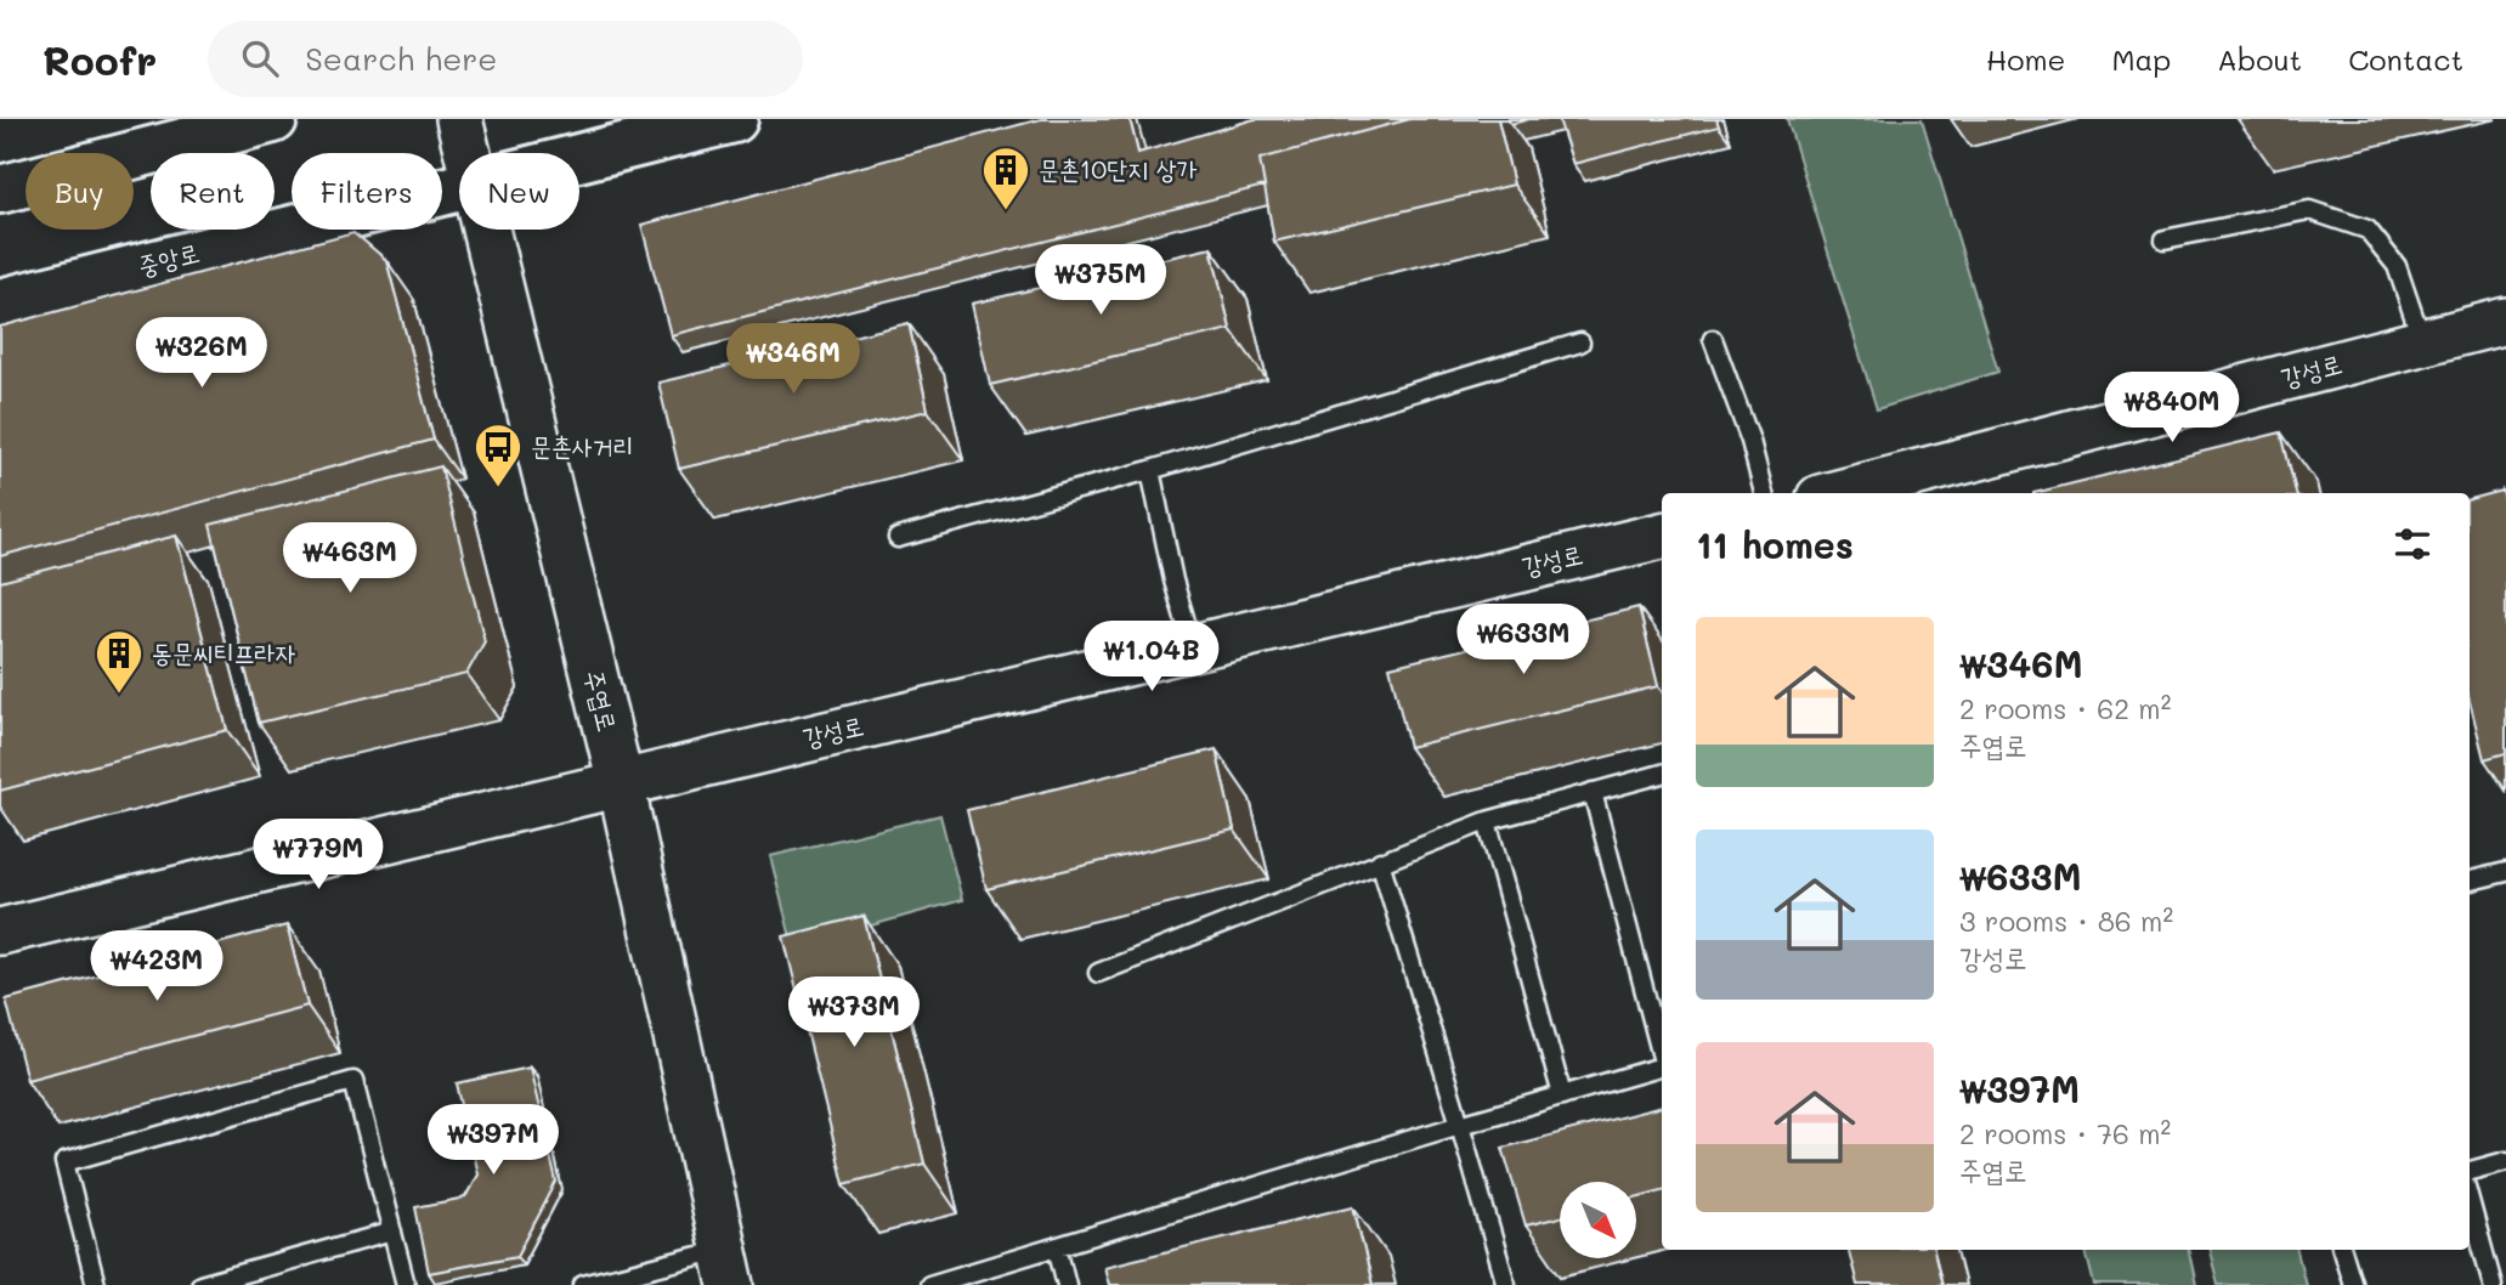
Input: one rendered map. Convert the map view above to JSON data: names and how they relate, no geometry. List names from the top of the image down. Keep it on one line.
{"streets":{"main road":["중앙로"],"street":["강성로","주엽로"]},"crossings":[["강성로","주엽로"]],"places":{"building":["문촌10단지 상가","동문씨티프라자"],"bus stop":["문촌사거리"]},"north":"bottom right","page":{"header":"Roofr","search":"Search here","nav":["Home","Map","About","Contact"],"chip":["Buy","Rent","Filters","New"],"price":["₩375M","₩326M","₩346M","₩840M","₩463M","₩633M","₩1.04B","₩779M","₩423M","₩373M","₩397M"],"heading":"11 homes","list":[{"name":"₩346M","note":"2 rooms · 62 m² · 주엽로"},{"name":"₩633M","note":"3 rooms · 86 m² · 강성로"},{"name":"₩397M","note":"2 rooms · 76 m² · 주엽로"}]}}
